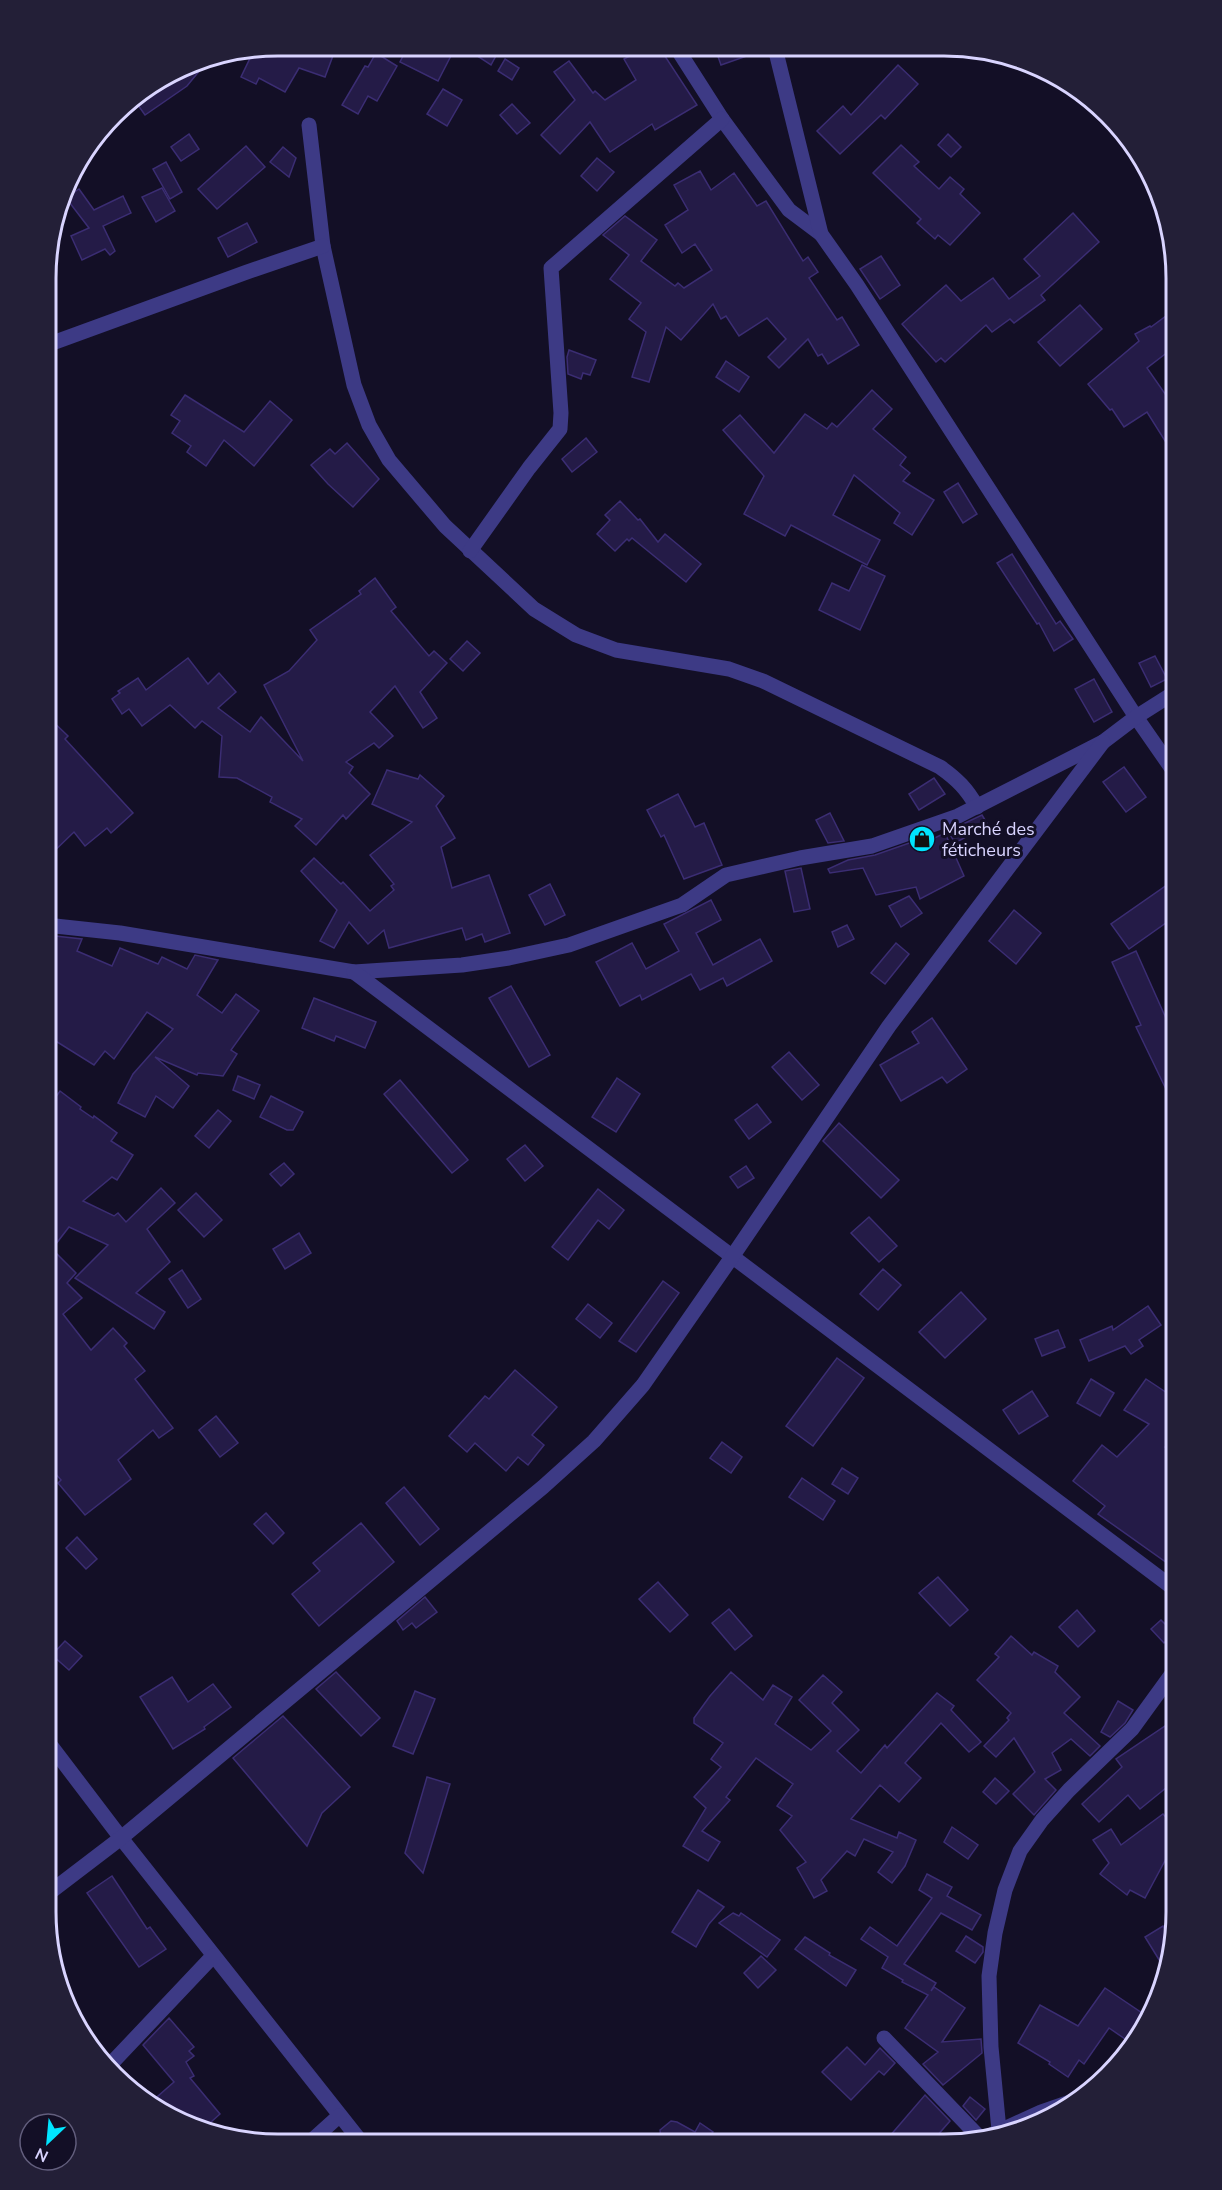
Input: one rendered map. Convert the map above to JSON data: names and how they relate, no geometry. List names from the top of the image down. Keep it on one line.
{"places":{"shop":["Marché des féticheurs"]},"north":"bottom left"}
